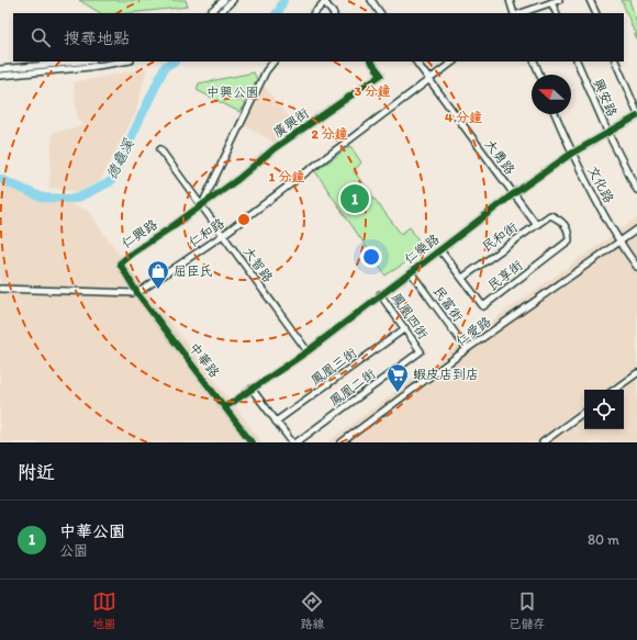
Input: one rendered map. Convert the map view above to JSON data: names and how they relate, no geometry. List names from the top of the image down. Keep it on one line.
{"streets":{"street":["興安路","廣興街","大勇路","文化路","仁和路","仁興路","民和街","仁樂路","大智路","民享街","民富街","鳳凰四街","仁愛路","中華路","鳳凰三街","鳳凰二街"]},"crossings":[["興安路","仁樂路"],["廣興街","仁興路"],["廣興街","大智路"],["大勇路","仁和路"],["大勇路","民和街"],["大勇路","仁樂路"],["文化路","仁樂路"],["文化路","仁愛路"],["仁和路","仁興路"],["仁和路","大智路"],["仁和路","中華路"],["仁興路","大智路"],["仁興路","中華路"],["民和街","民享街"],["仁樂路","大智路"],["仁樂路","民享街"],["仁樂路","民富街"],["仁樂路","鳳凰四街"],["仁樂路","中華路"],["民富街","仁愛路"],["鳳凰四街","鳳凰三街"],["鳳凰四街","鳳凰二街"]],"water":["德龜溪"],"parks":["中興公園"],"places":{"shop":["屈臣氏"],"supermarket":["蝦皮店到店"]},"north":"left","page":{"search":"搜尋地點","pins":"1","heading":"附近","list":[{"mark":"1","name":"中華公園","note":"公園","value":"80 m"}],"nav":["地圖","路線","已儲存"]},"rings":["3 分鐘","4 分鐘","2 分鐘","1 分鐘"]}
